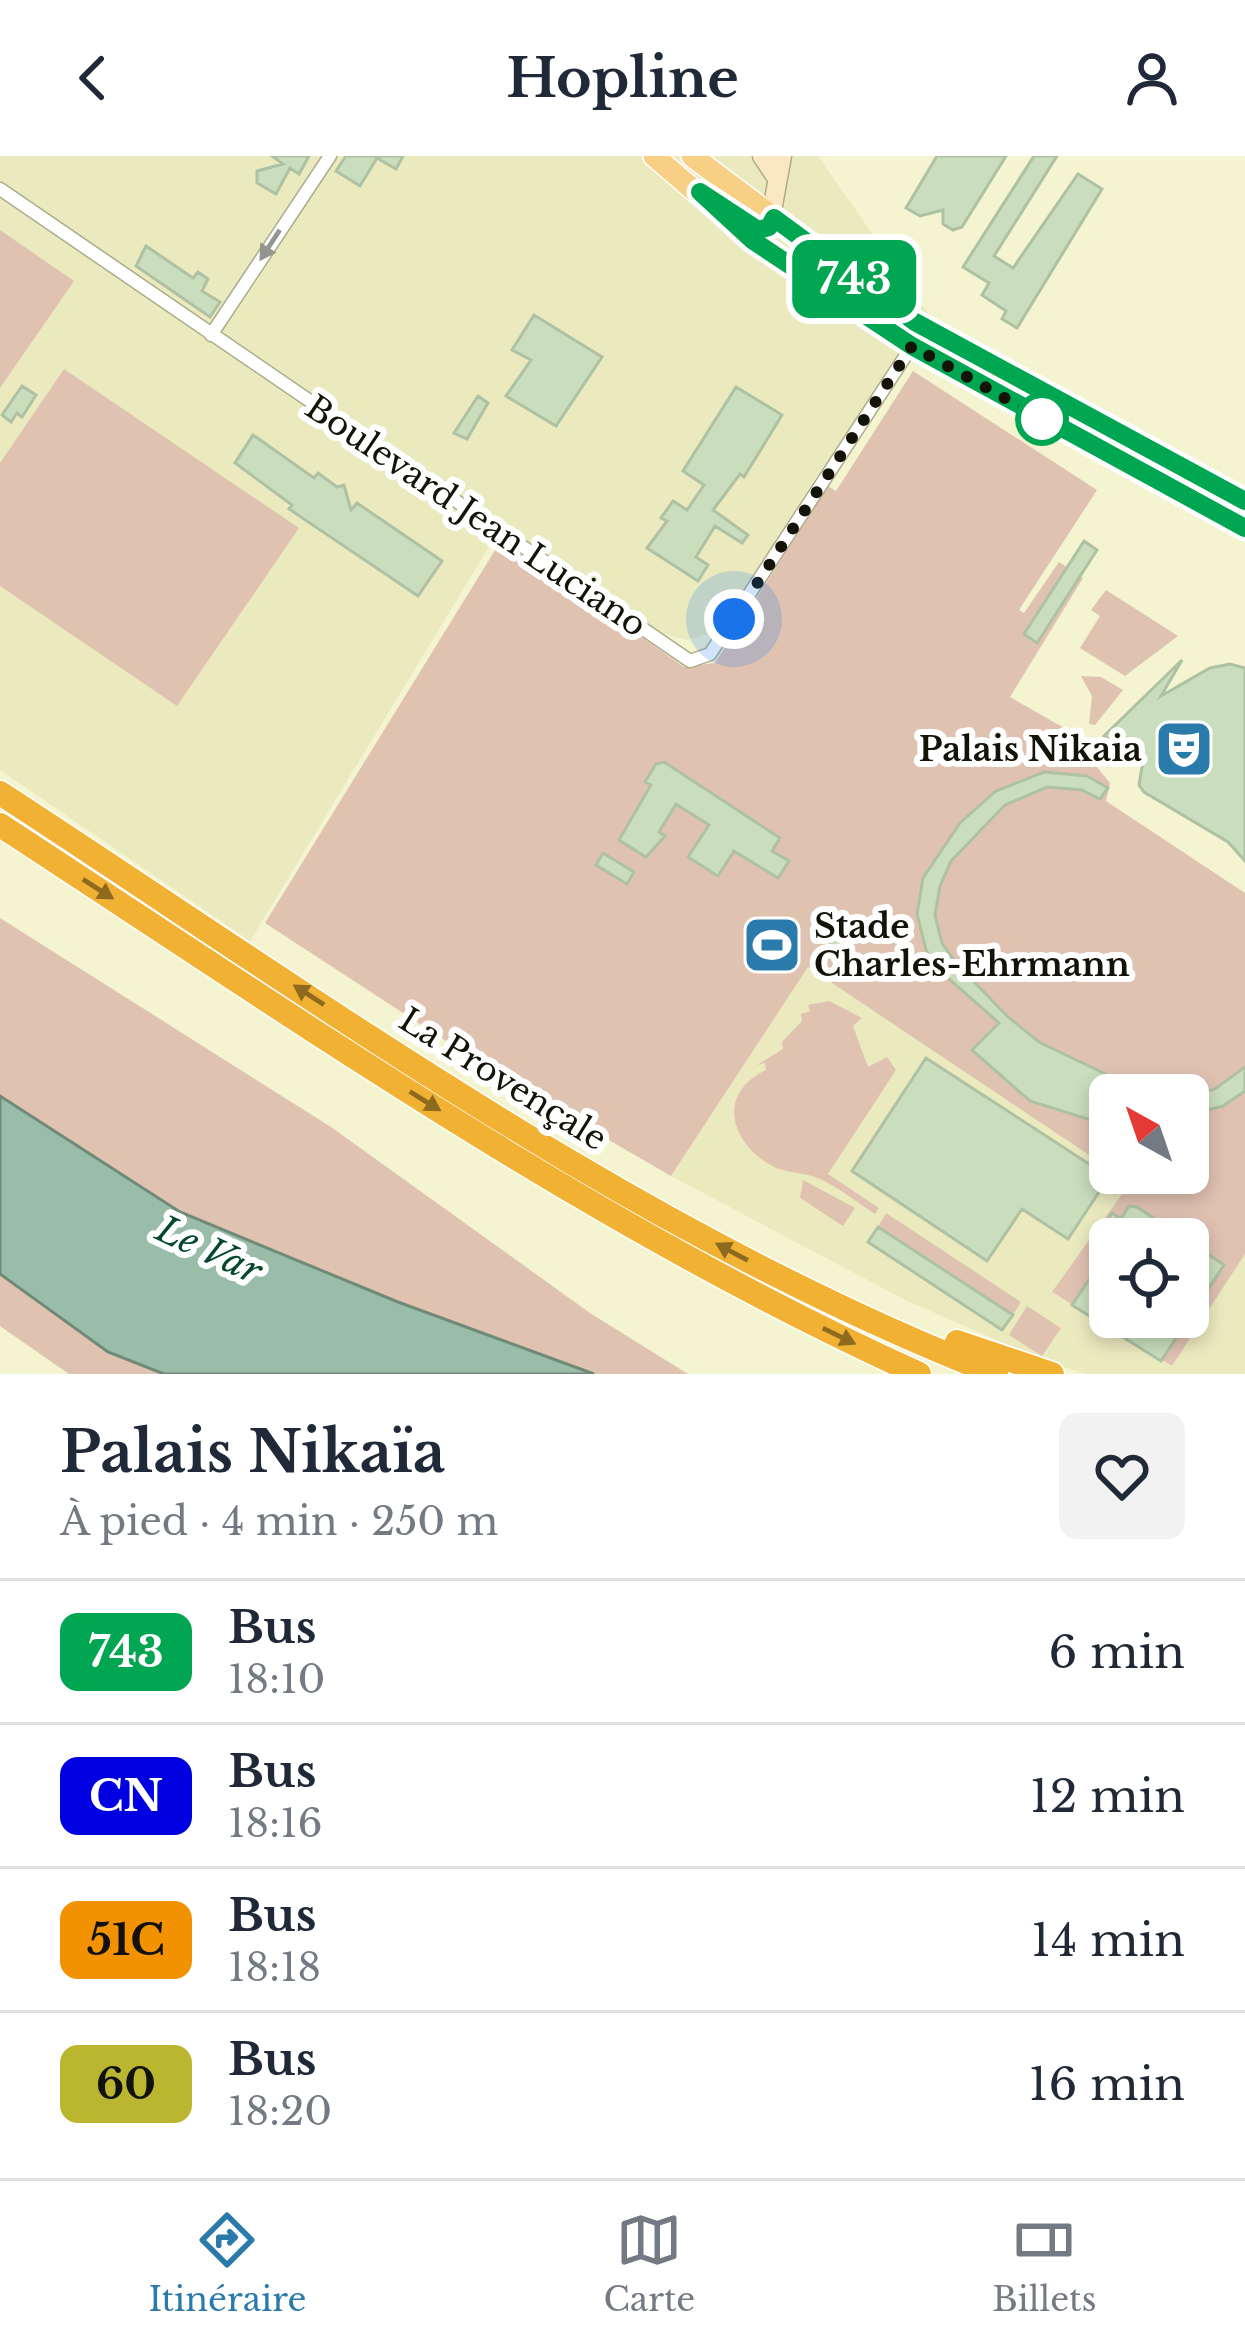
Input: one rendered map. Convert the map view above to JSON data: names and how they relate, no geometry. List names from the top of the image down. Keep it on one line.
{"streets":{"highway":["La Provençale"],"street":["Boulevard Jean Luciano"]},"water":["Le Var"],"places":{"theatre":["Palais Nikaia"],"sports":["Stade Charles-Ehrmann"]},"lines":["bus line 743"],"north":"top left","page":{"header":"Hopline","on_map":"743","heading":["Palais Nikaïa","À pied · 4 min · 250 m"],"list":[{"mark":"743","name":"Bus","note":"18:10","value":"6 min"},{"mark":"CN","name":"Bus","note":"18:16","value":"12 min"},{"mark":"51C","name":"Bus","note":"18:18","value":"14 min"},{"mark":"60","name":"Bus","note":"18:20","value":"16 min"}],"tabs":["Itinéraire","Carte","Billets"]}}
